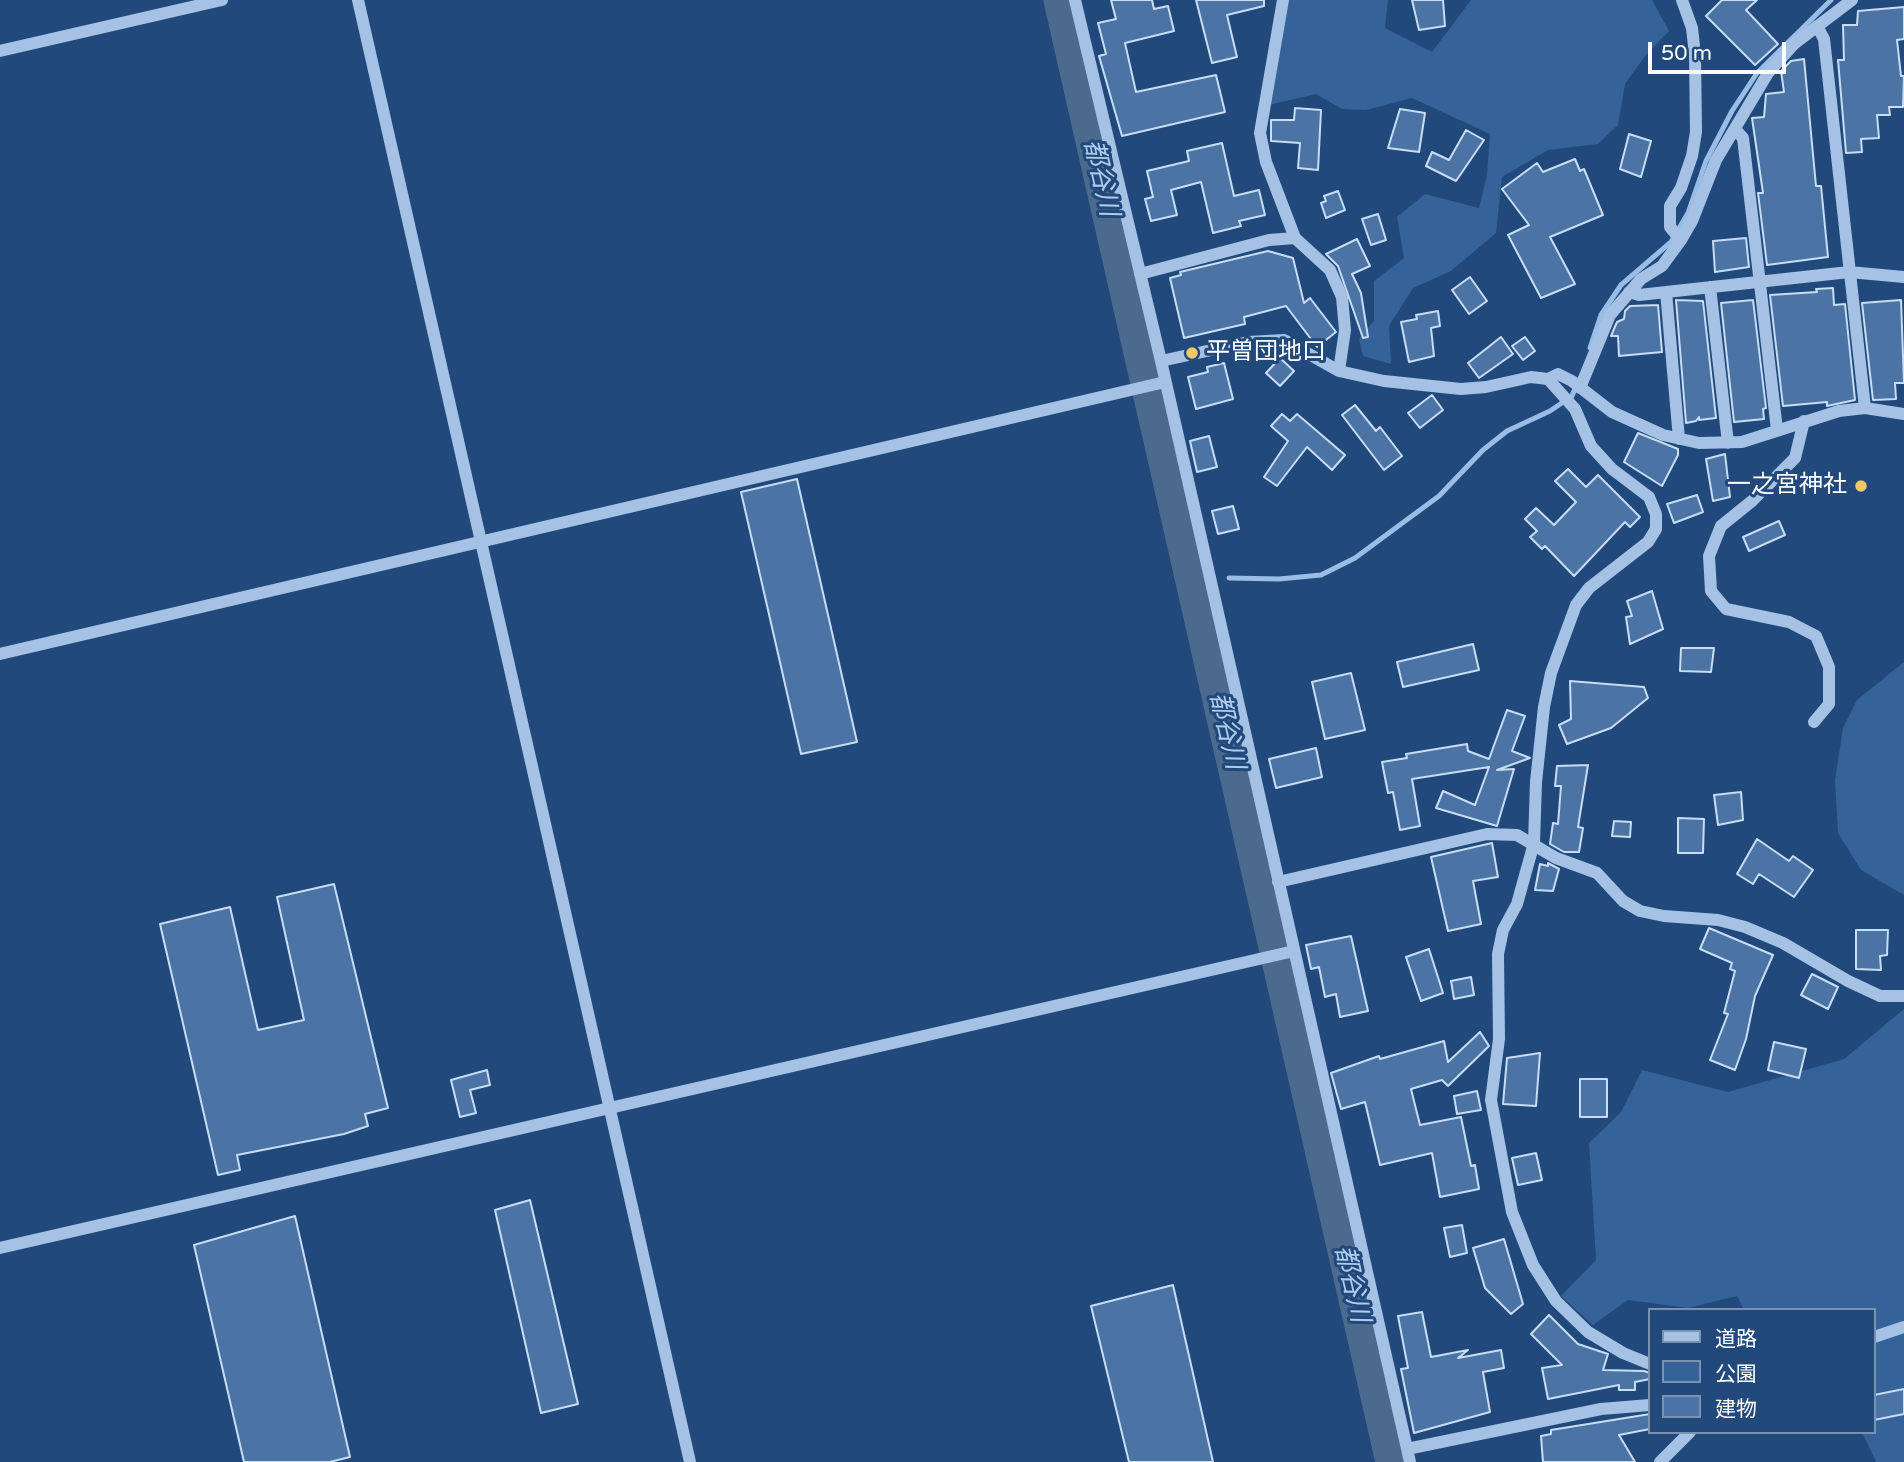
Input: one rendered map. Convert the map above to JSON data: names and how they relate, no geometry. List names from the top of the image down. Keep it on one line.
{"water":["都谷川"],"places":["平曽団地口","一之宮神社"],"legend":["道路","公園","建物"],"scale_bar":"50 m"}
